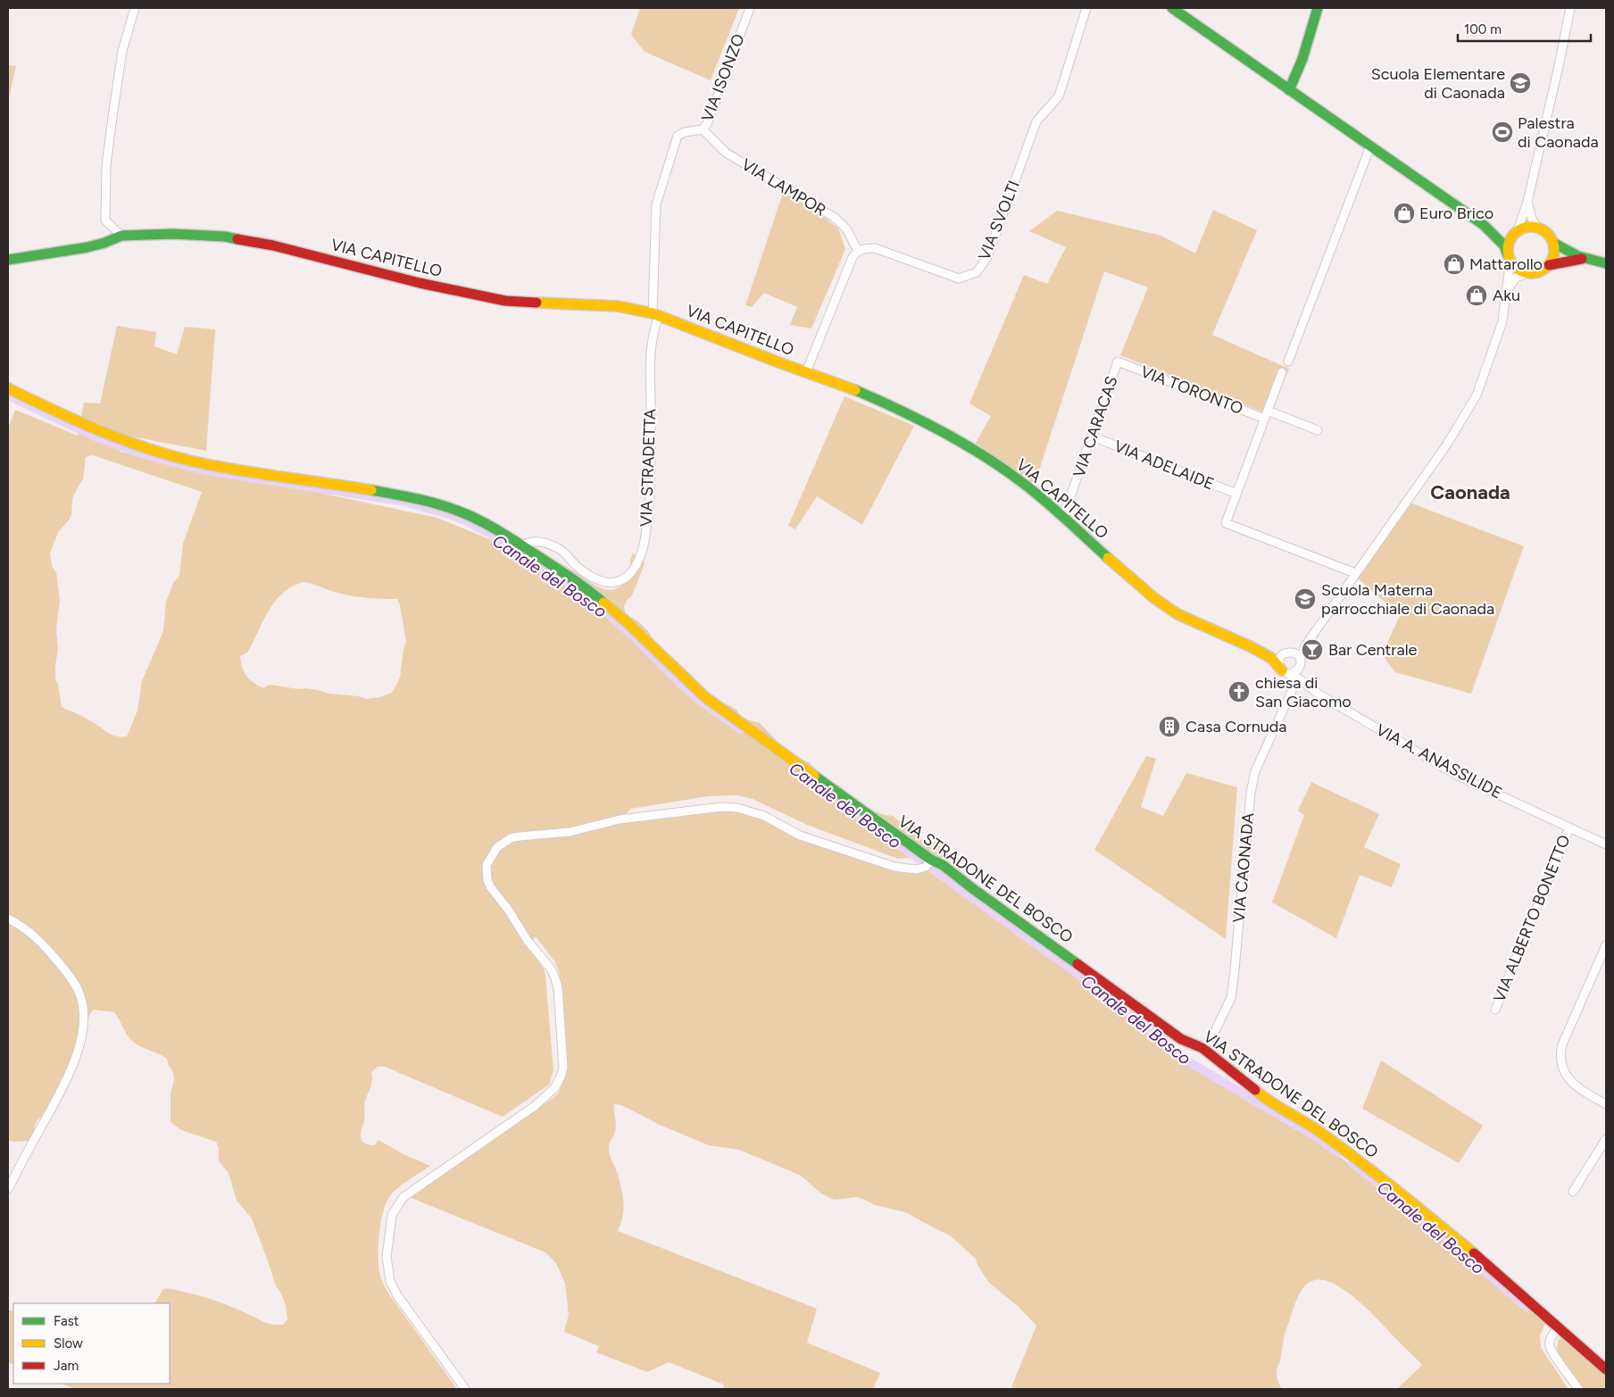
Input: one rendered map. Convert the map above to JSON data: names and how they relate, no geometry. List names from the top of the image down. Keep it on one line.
{"streets":{"street":["VIA ISONZO","VIA LAMPOR","VIA SVOLTI","VIA CAPITELLO","VIA TORONTO","VIA CARACAS","VIA ADELAIDE","VIA STRADETTA","VIA A. ANASSILIDE","VIA CAONADA","VIA STRADONE DEL BOSCO","VIA ALBERTO BONETTO"]},"crossings":[["VIA ISONZO","VIA LAMPOR"],["VIA ISONZO","VIA CAPITELLO"],["VIA ISONZO","VIA STRADETTA"],["VIA LAMPOR","VIA SVOLTI"],["VIA CAPITELLO","VIA CARACAS"],["VIA CAPITELLO","VIA STRADETTA"],["VIA CAPITELLO","VIA A. ANASSILIDE"],["VIA CAPITELLO","VIA CAONADA"],["VIA TORONTO","VIA CARACAS"],["VIA CARACAS","VIA ADELAIDE"],["VIA STRADETTA","VIA STRADONE DEL BOSCO"],["VIA A. ANASSILIDE","VIA CAONADA"],["VIA A. ANASSILIDE","VIA ALBERTO BONETTO"],["VIA CAONADA","VIA STRADONE DEL BOSCO"]],"districts":["Caonada"],"water":["Canale del Bosco"],"places":{"school or university":["Scuola Elementare di Caonada","Scuola Materna parrocchiale di Caonada"],"sports":["Palestra di Caonada"],"shop":["Euro Brico","Mattarollo","Aku"],"bar":["Bar Centrale"],"church":["chiesa di San Giacomo"],"building":["Casa Cornuda"]},"legend":["Fast","Slow","Jam"],"scale_bar":"100 m"}
